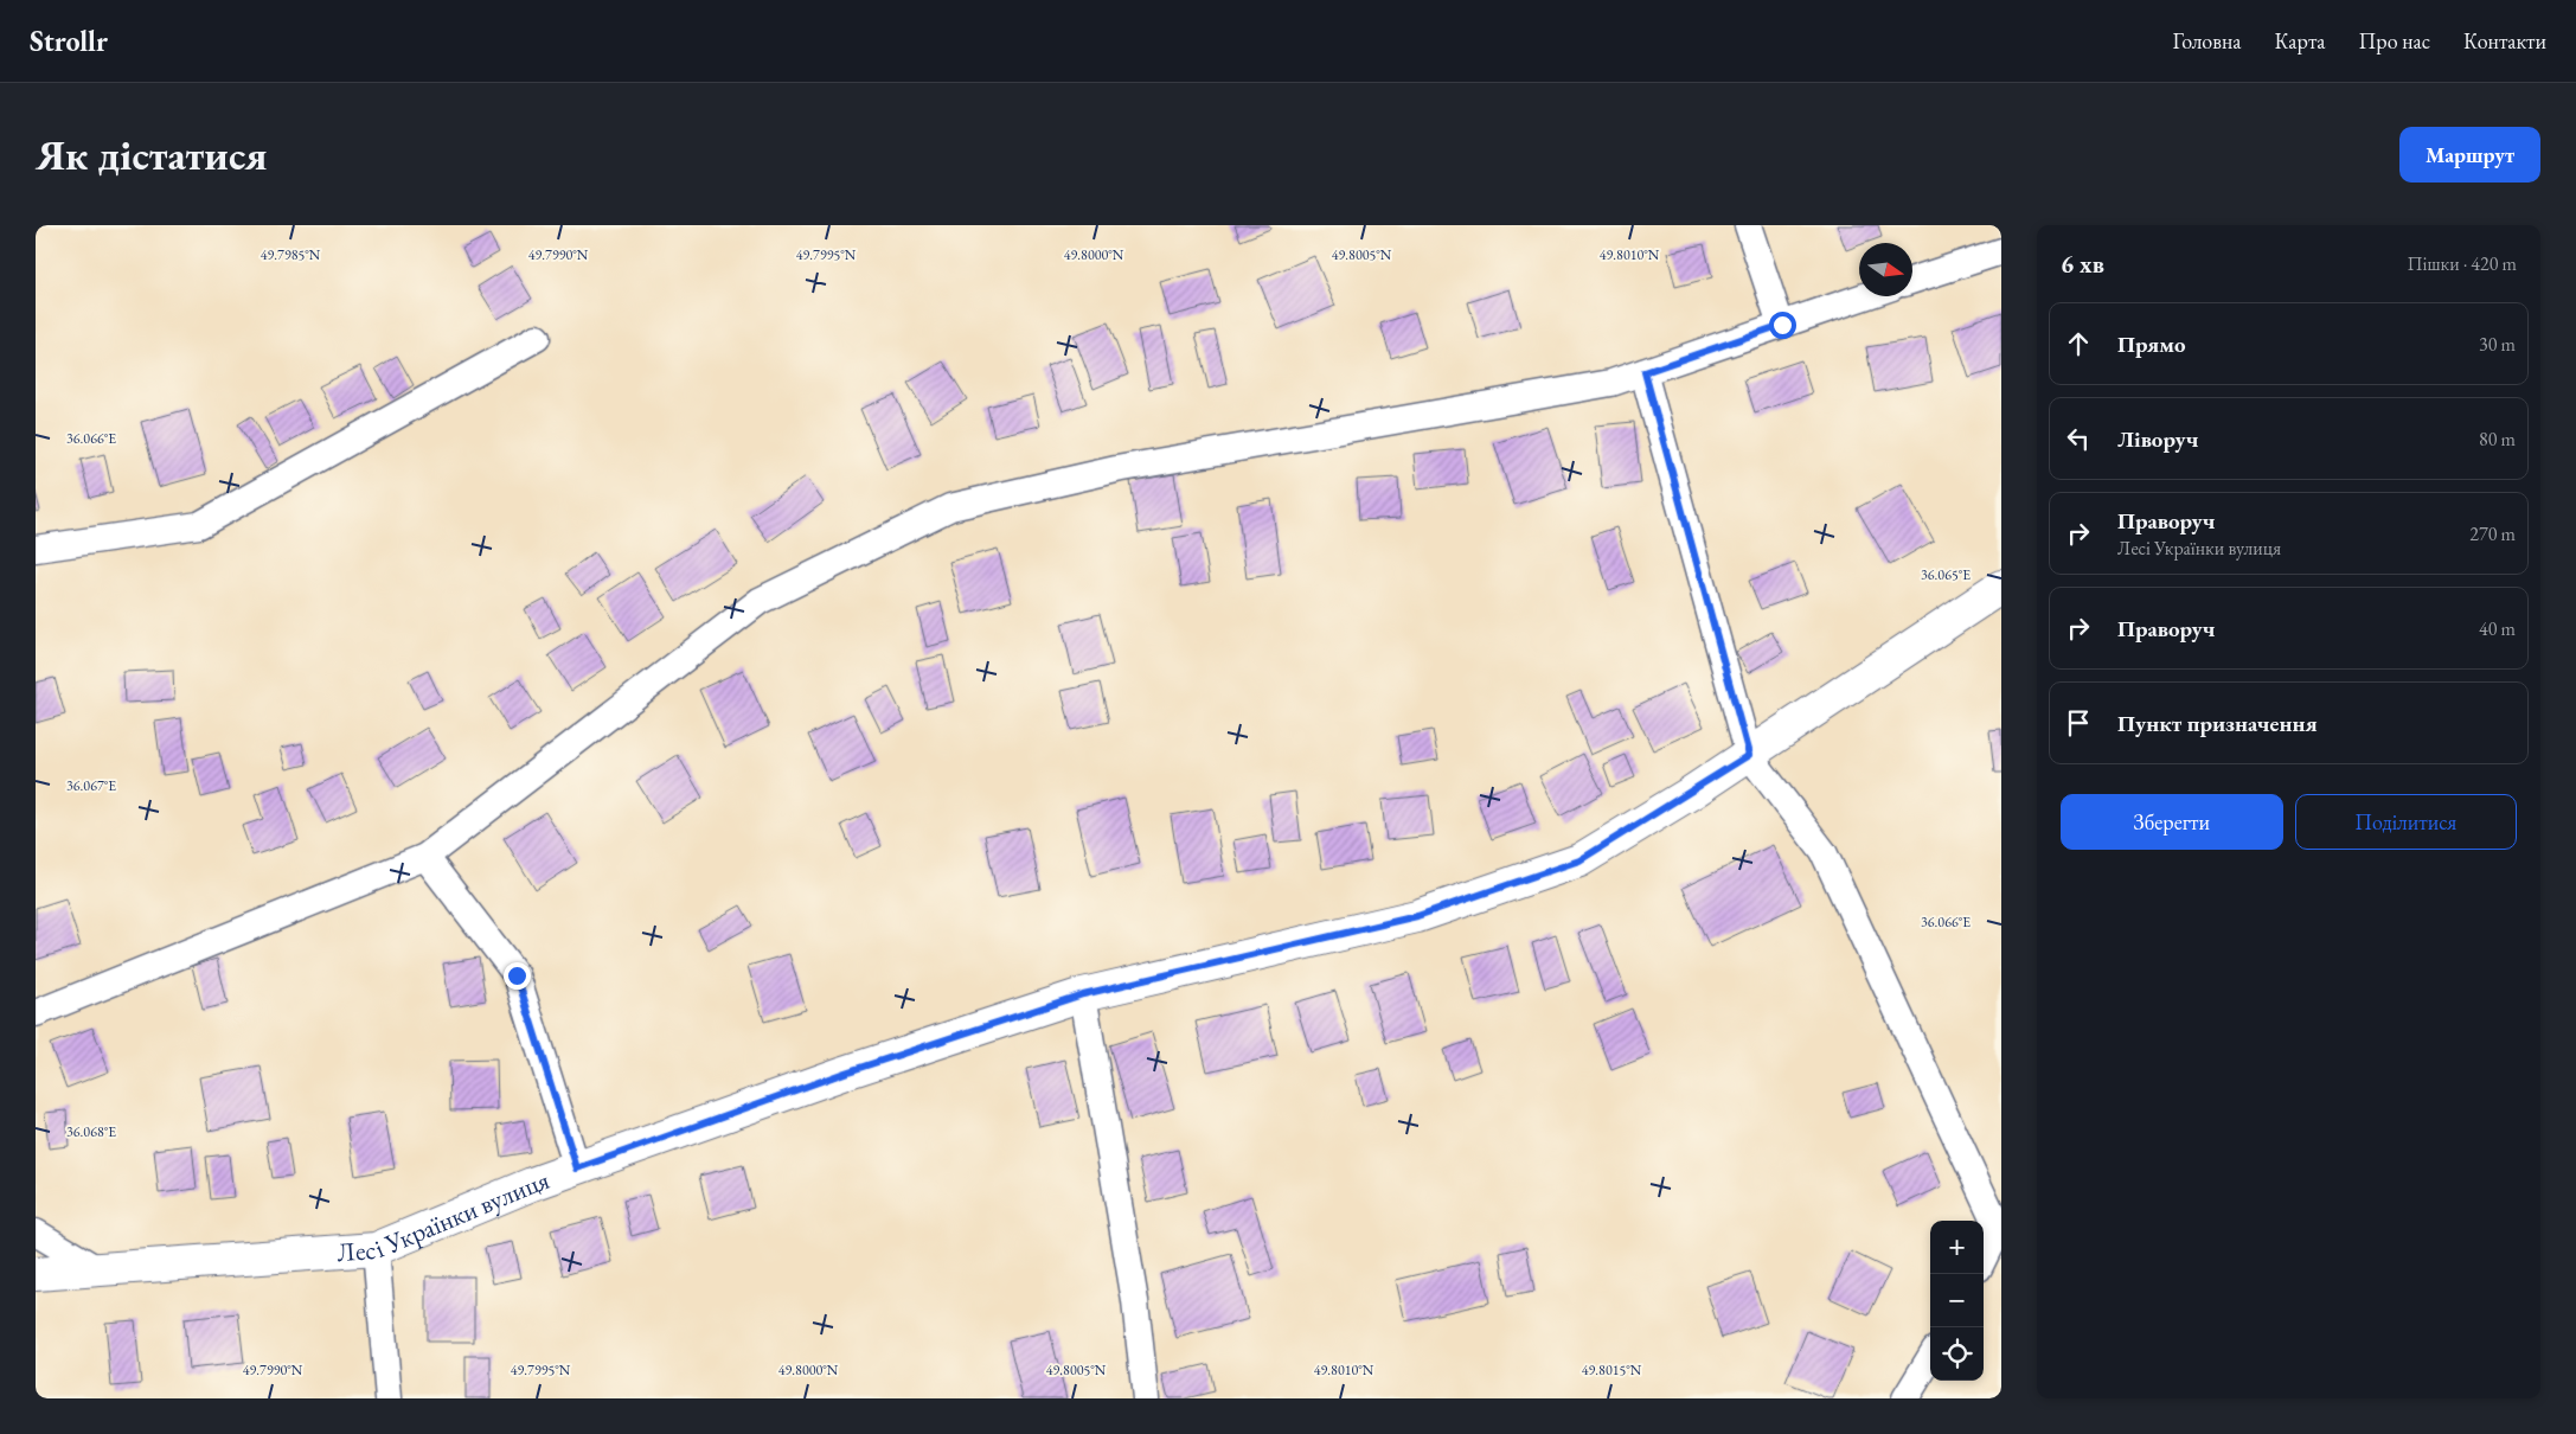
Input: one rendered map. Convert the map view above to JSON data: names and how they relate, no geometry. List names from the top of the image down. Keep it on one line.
{"streets":{"street":["Лесі Українки вулиця"]},"north":"right","page":{"header":"Strollr","nav":["Головна","Карта","Про нас","Контакти"],"buttons":["Маршрут",["Зберегти","Поділитися"]],"title":"Як дістатися","heading":["6 хв","Пішки · 420 m"],"list":[["Прямо","30 m"],["Ліворуч","80 m"],["Праворуч","Лесі Українки вулиця","270 m"],["Праворуч","40 m"],"Пункт призначення"],"map_buttons":["+","−"]},"coordinates":["49.7985°N","49.7990°N","49.7995°N","49.8000°N","49.8005°N","49.8010°N","36.066°E","36.065°E","36.067°E","36.068°E","49.8015°N"]}
